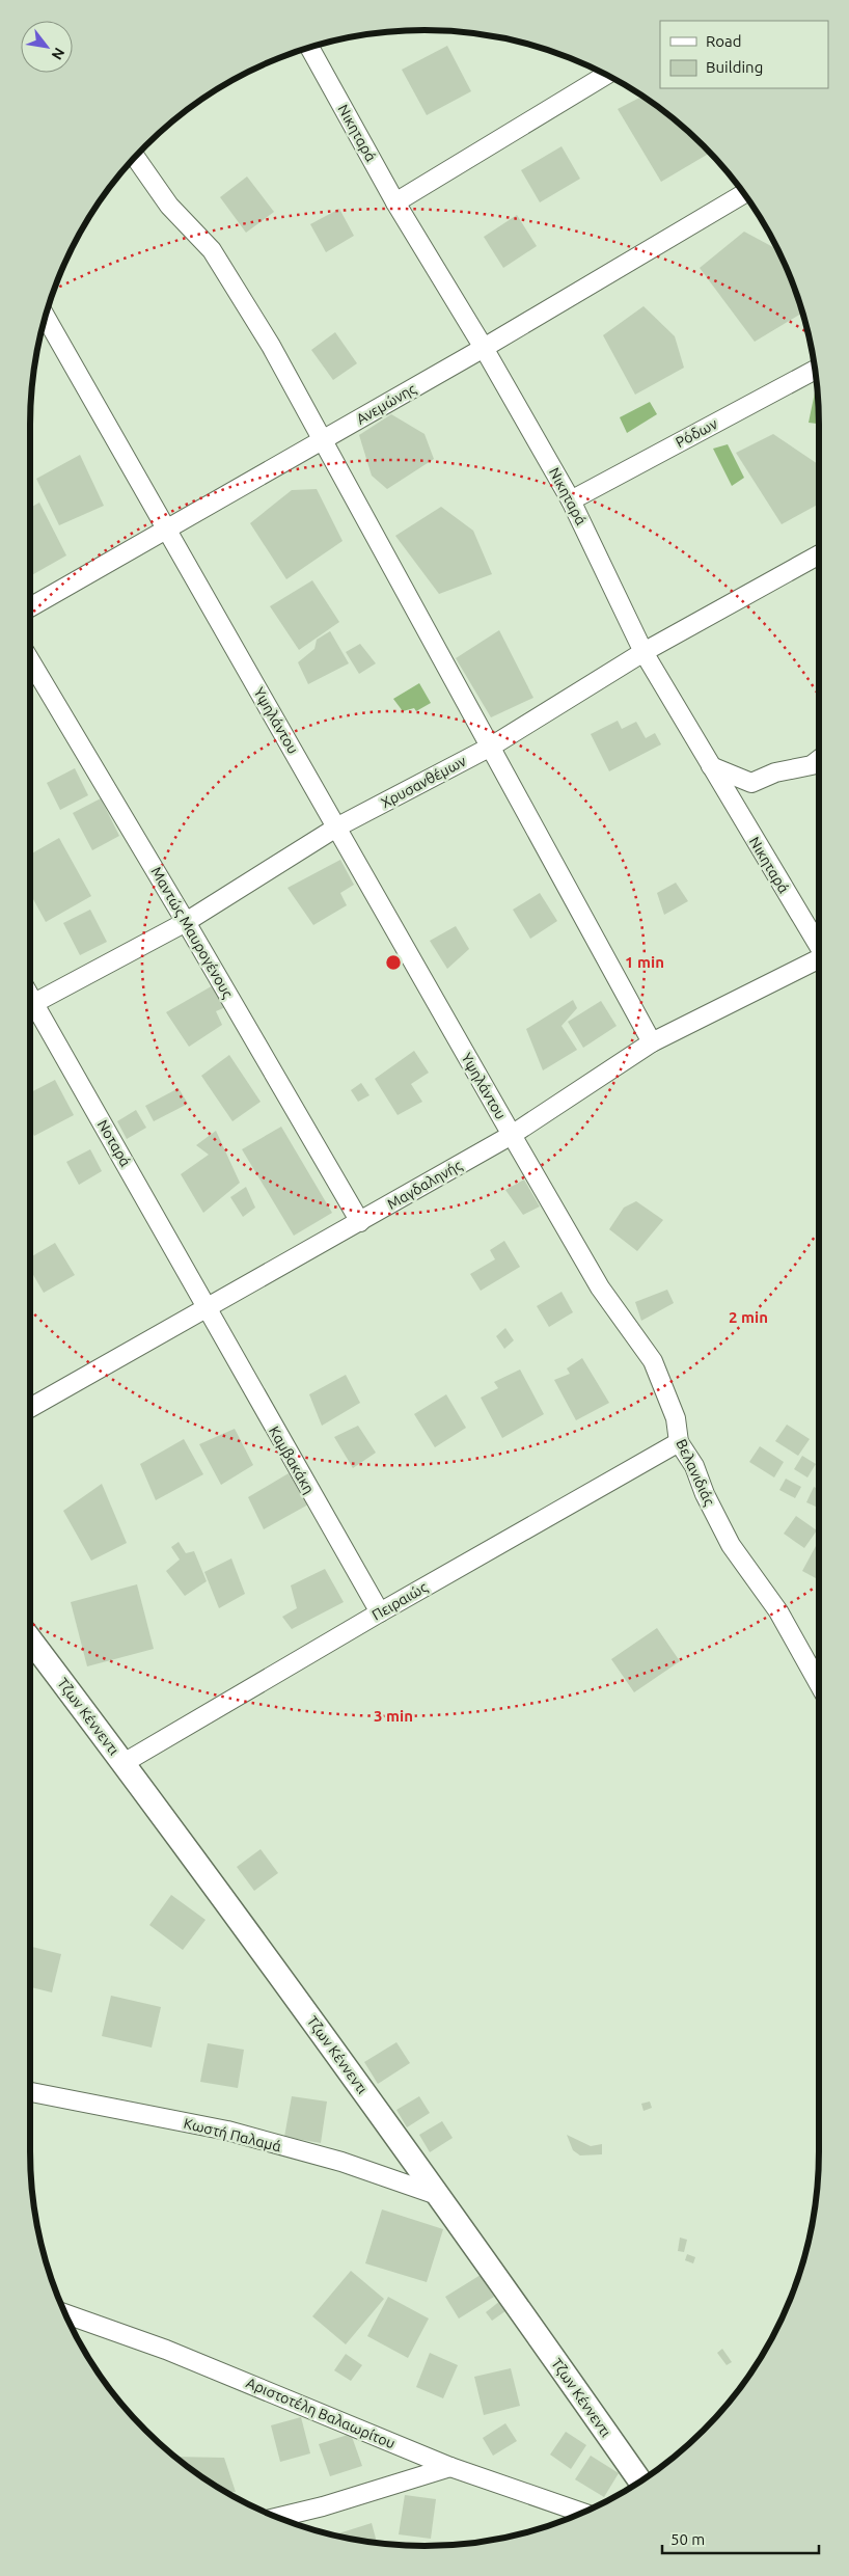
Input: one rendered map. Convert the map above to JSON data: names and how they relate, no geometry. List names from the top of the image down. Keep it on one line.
{"streets":{"street":["Νικηταρά","Ανεμώνης","Ρόδων","Υψηλάντου","Χρυσανθέμων","Μαντώς Μαυρογένους","Νοταρά","Μαγδαληνής","Καμβακάκη","Βελανιδιάς","Πειραιώς","Τζων Κέννεντι","Κωστή Παλαμά","Αριστοτέλη Βαλαωρίτου"]},"crossings":[["Νικηταρά","Ανεμώνης"],["Νικηταρά","Ρόδων"],["Νικηταρά","Χρυσανθέμων"],["Ανεμώνης","Υψηλάντου"],["Υψηλάντου","Χρυσανθέμων"],["Υψηλάντου","Μαγδαληνής"],["Υψηλάντου","Βελανιδιάς"],["Χρυσανθέμων","Μαντώς Μαυρογένους"],["Μαντώς Μαυρογένους","Μαγδαληνής"],["Νοταρά","Μαγδαληνής"],["Νοταρά","Καμβακάκη"],["Μαγδαληνής","Καμβακάκη"],["Μαγδαληνής","Βελανιδιάς"],["Καμβακάκη","Πειραιώς"],["Βελανιδιάς","Πειραιώς"],["Πειραιώς","Τζων Κέννεντι"],["Τζων Κέννεντι","Κωστή Παλαμά"]],"legend":["Road","Building"],"scale_bar":"50 m","north":"bottom right","rings":["1 min","2 min","3 min"]}
